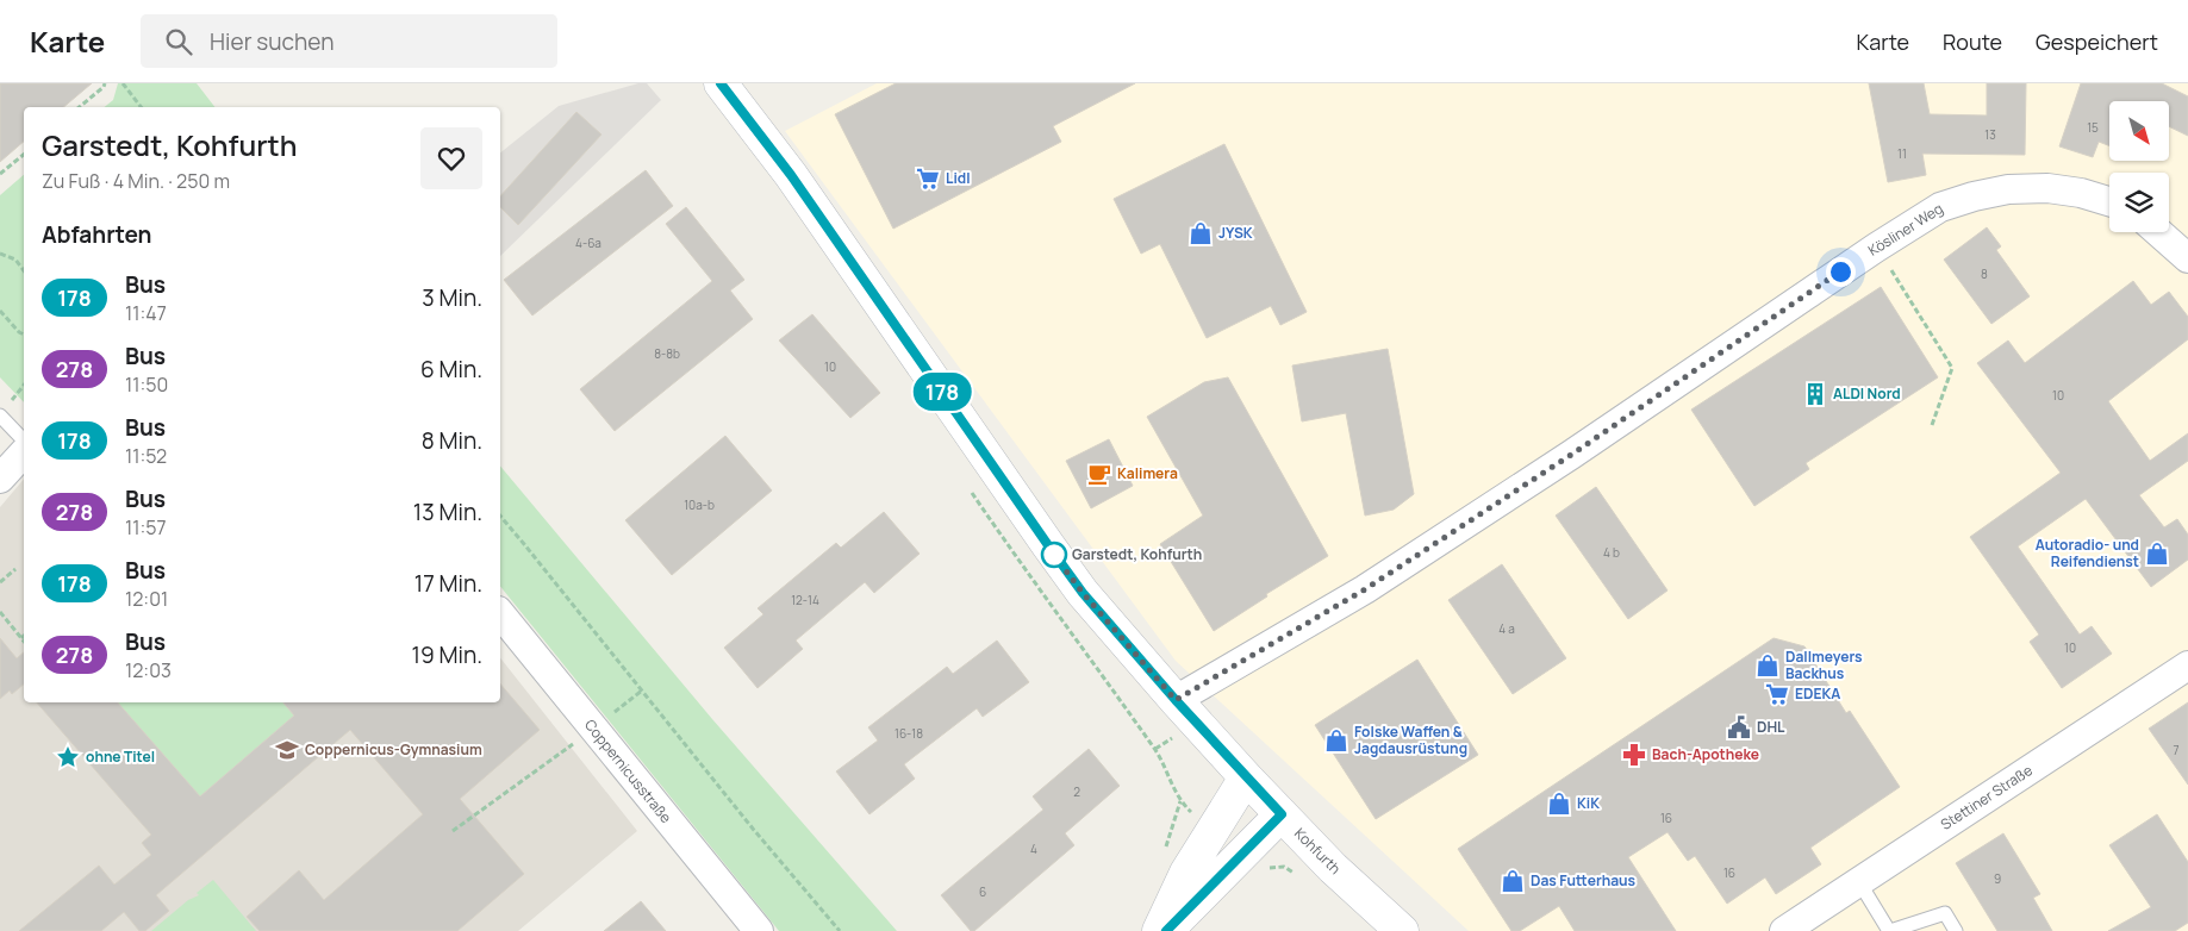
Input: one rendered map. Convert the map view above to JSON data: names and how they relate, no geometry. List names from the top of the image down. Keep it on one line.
{"streets":{"street":["Kösliner Weg","Coppernicusstraße","Stettiner Straße","Kohfurth"]},"crossings":[["Kösliner Weg","Kohfurth"]],"places":{"supermarket":["Lidl","EDEKA"],"shop":["JYSK","Autoradio- und Reifendienst","Dallmeyers Backhus","Folske Waffen & Jagdausrüstung","KiK","Das Futterhaus"],"building":["ALDI Nord"],"cafe":["Kalimera"],"other":["Garstedt, Kohfurth"],"public building":["DHL"],"school or university":["Coppernicus-Gymnasium"],"pharmacy":["Bach-Apotheke"],"place":["ohne Titel"]},"lines":["bus line 178"],"house_numbers":["15","13","11","4-6a","8","8-8b","10","10","10a-b","4 b","12-14","4 a","10","16-18","7","2","16","4","16","9","6"],"north":"bottom right","page":{"header":"Karte","search":"Hier suchen","nav":["Karte","Route","Gespeichert"],"on_map":"178","heading":[["Garstedt, Kohfurth","Zu Fuß · 4 Min. · 250 m"],"Abfahrten"],"list":[{"mark":"178","name":"Bus","note":"11:47","value":"3 Min."},{"mark":"278","name":"Bus","note":"11:50","value":"6 Min."},{"mark":"178","name":"Bus","note":"11:52","value":"8 Min."},{"mark":"278","name":"Bus","note":"11:57","value":"13 Min."},{"mark":"178","name":"Bus","note":"12:01","value":"17 Min."},{"mark":"278","name":"Bus","note":"12:03","value":"19 Min."}]}}
